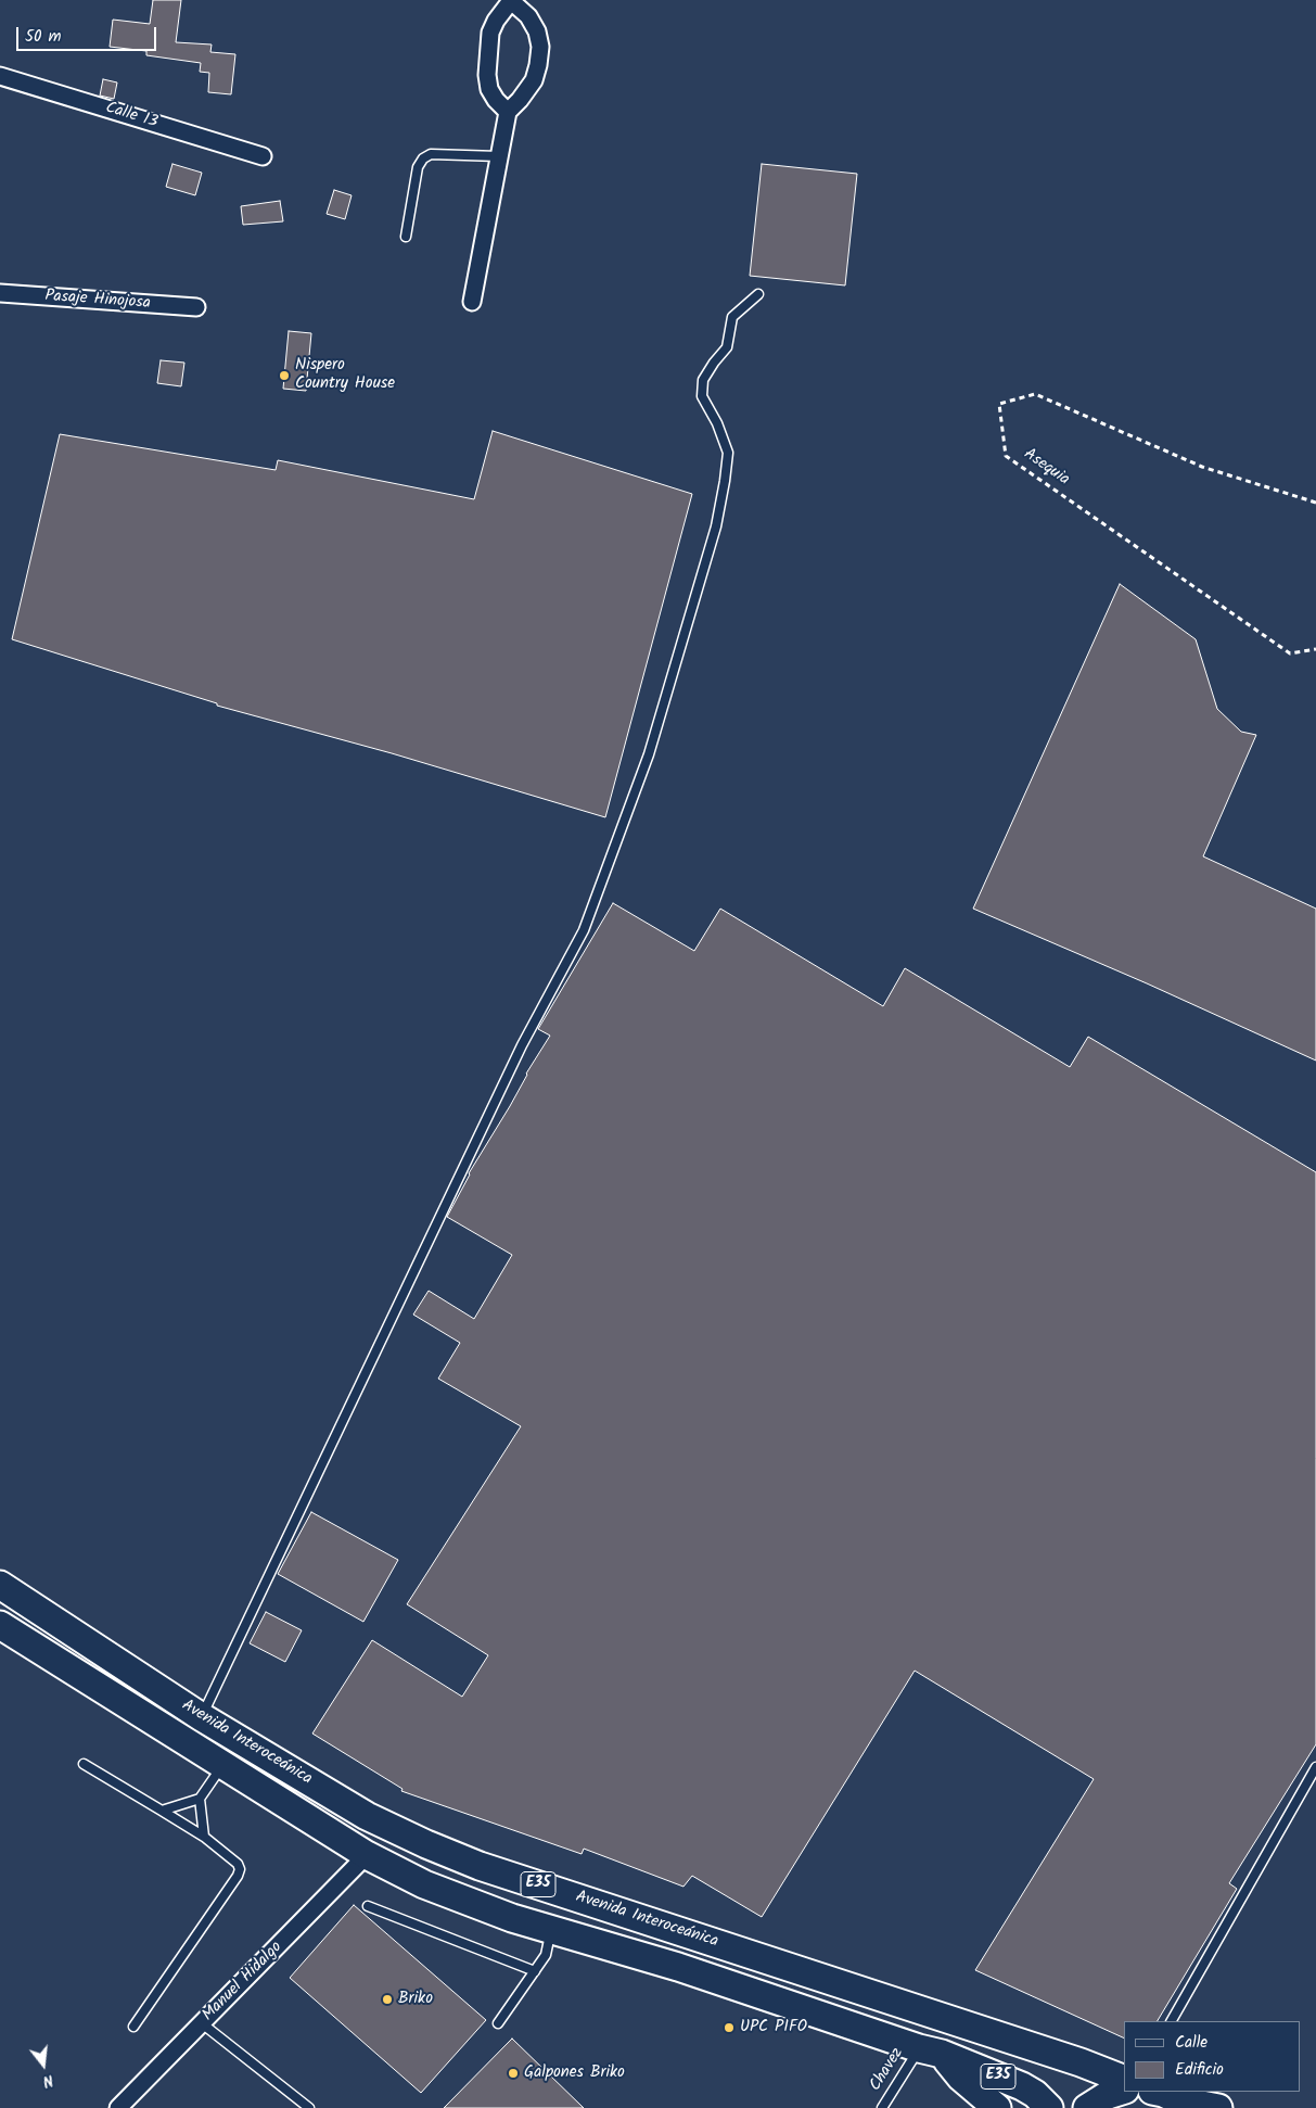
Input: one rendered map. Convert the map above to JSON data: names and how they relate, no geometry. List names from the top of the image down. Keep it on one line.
{"streets":{"highway":["Avenida Interoceánica","E35"],"street":["Calle 13","Pasaje Hinojosa","Manuel Hidalgo"],"lane":["Chavez"],"path":["Asequia"]},"crossings":[["Avenida Interoceánica","Manuel Hidalgo"],["Avenida Interoceánica","Chavez"]],"places":["Nispero Country House","Briko","UPC PIFO","Galpones Briko"],"legend":["Calle","Edificio"],"scale_bar":"50 m","north":"bottom"}
